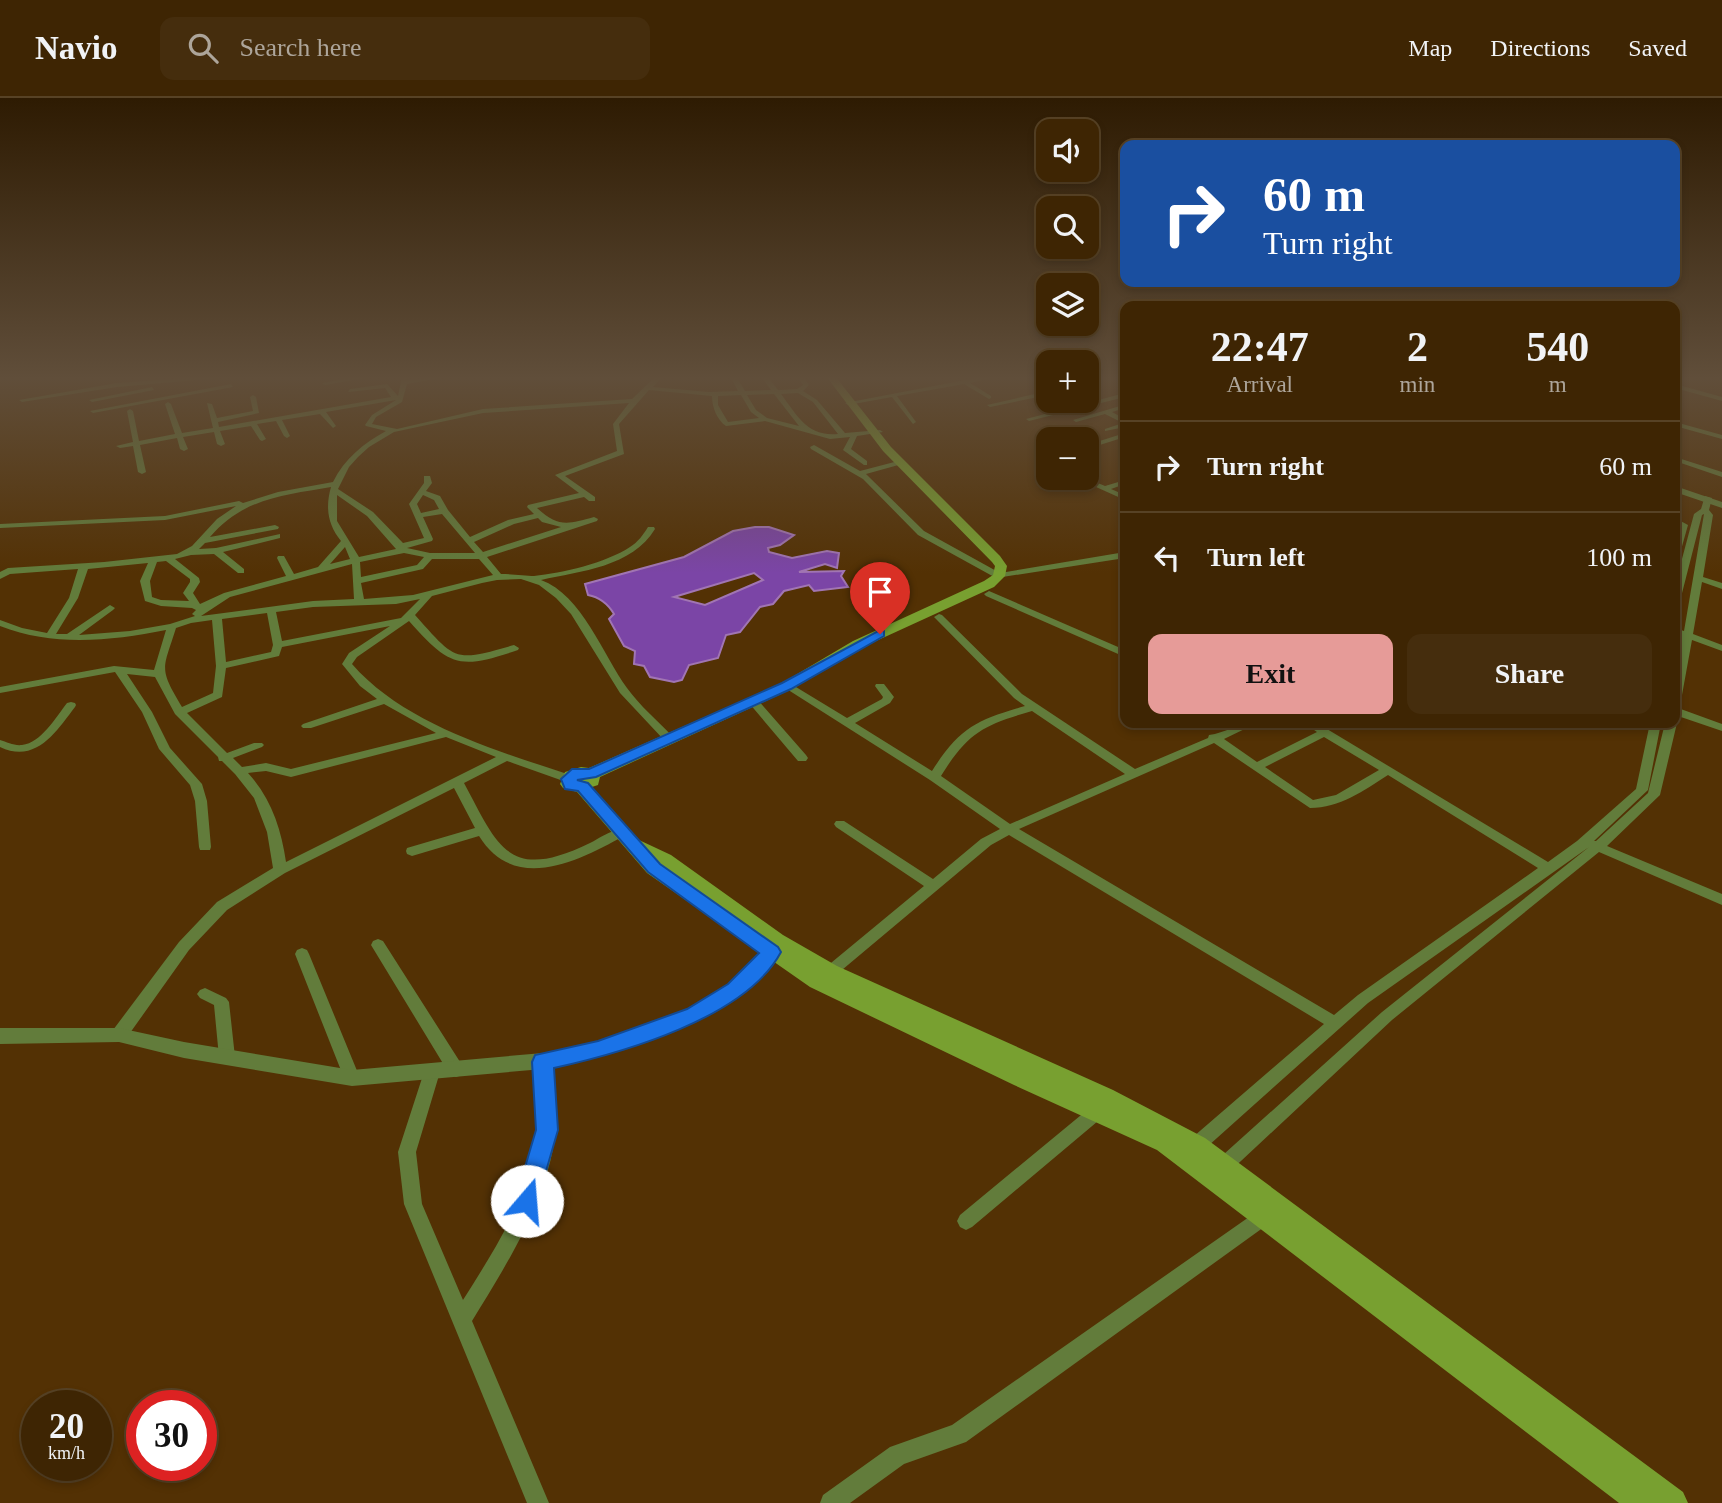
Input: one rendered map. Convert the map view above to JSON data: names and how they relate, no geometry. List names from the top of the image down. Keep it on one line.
{"page":{"header":"Navio","search":"Search here","nav":["Map","Directions","Saved"],"map_buttons":["+","−"],"turn":["60 m","Turn right"],"eta":["22:47","Arrival","2","min","540","m"],"list":[{"name":"Turn right","value":"60 m"},{"name":"Turn left","value":"100 m"}],"buttons":["Exit","Share"],"speed":"20 km/h","limit":"30"}}
